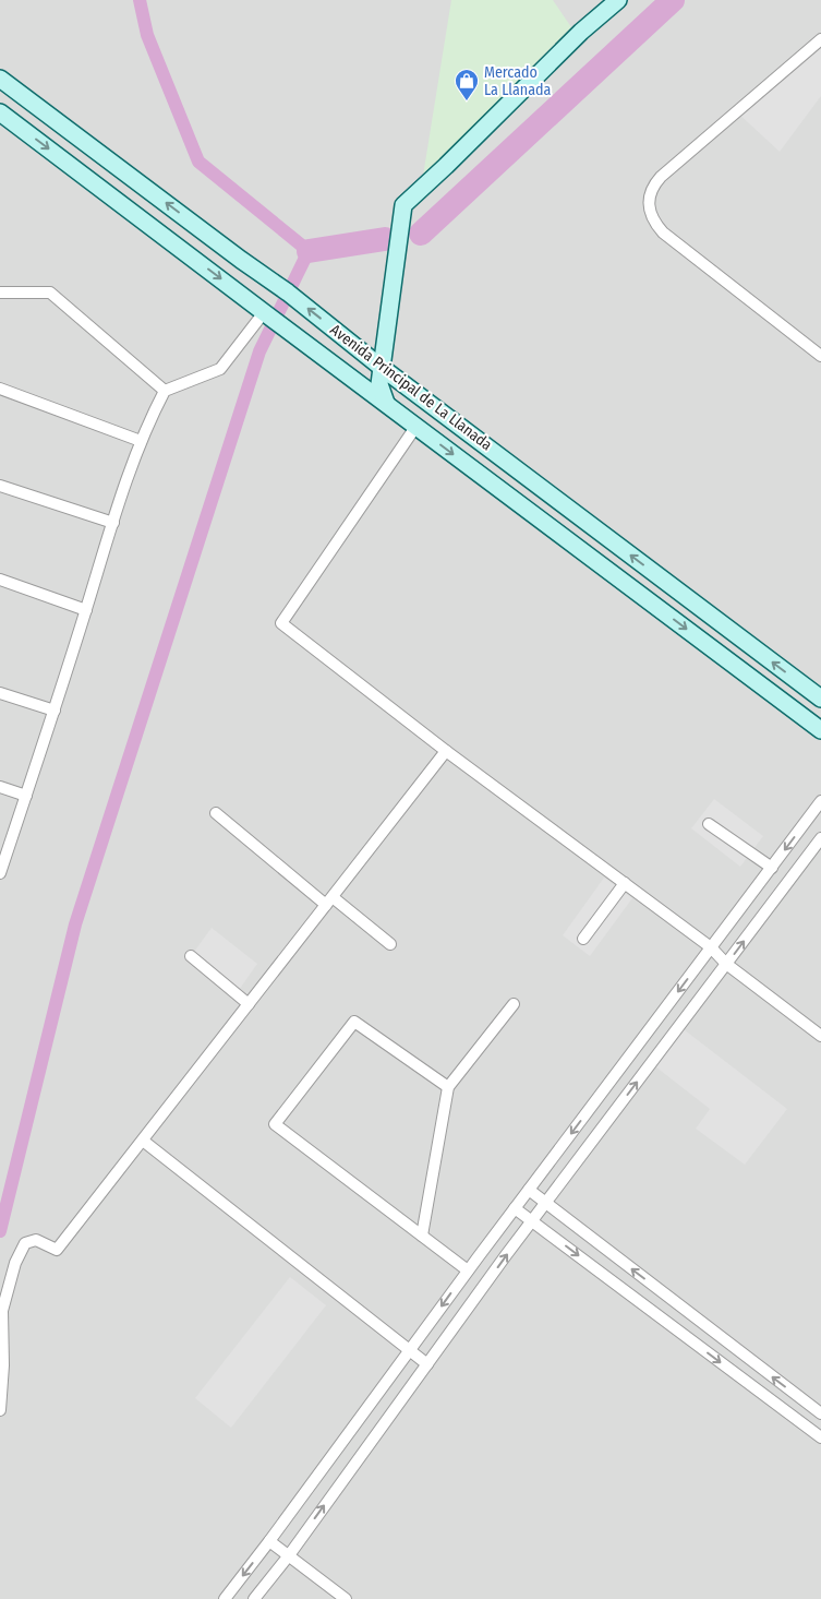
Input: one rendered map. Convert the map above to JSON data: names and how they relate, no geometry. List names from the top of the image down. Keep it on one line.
{"streets":{"main road":["Avenida Principal de La Llanada"]},"places":{"shop":["Mercado La Llanada"]}}
